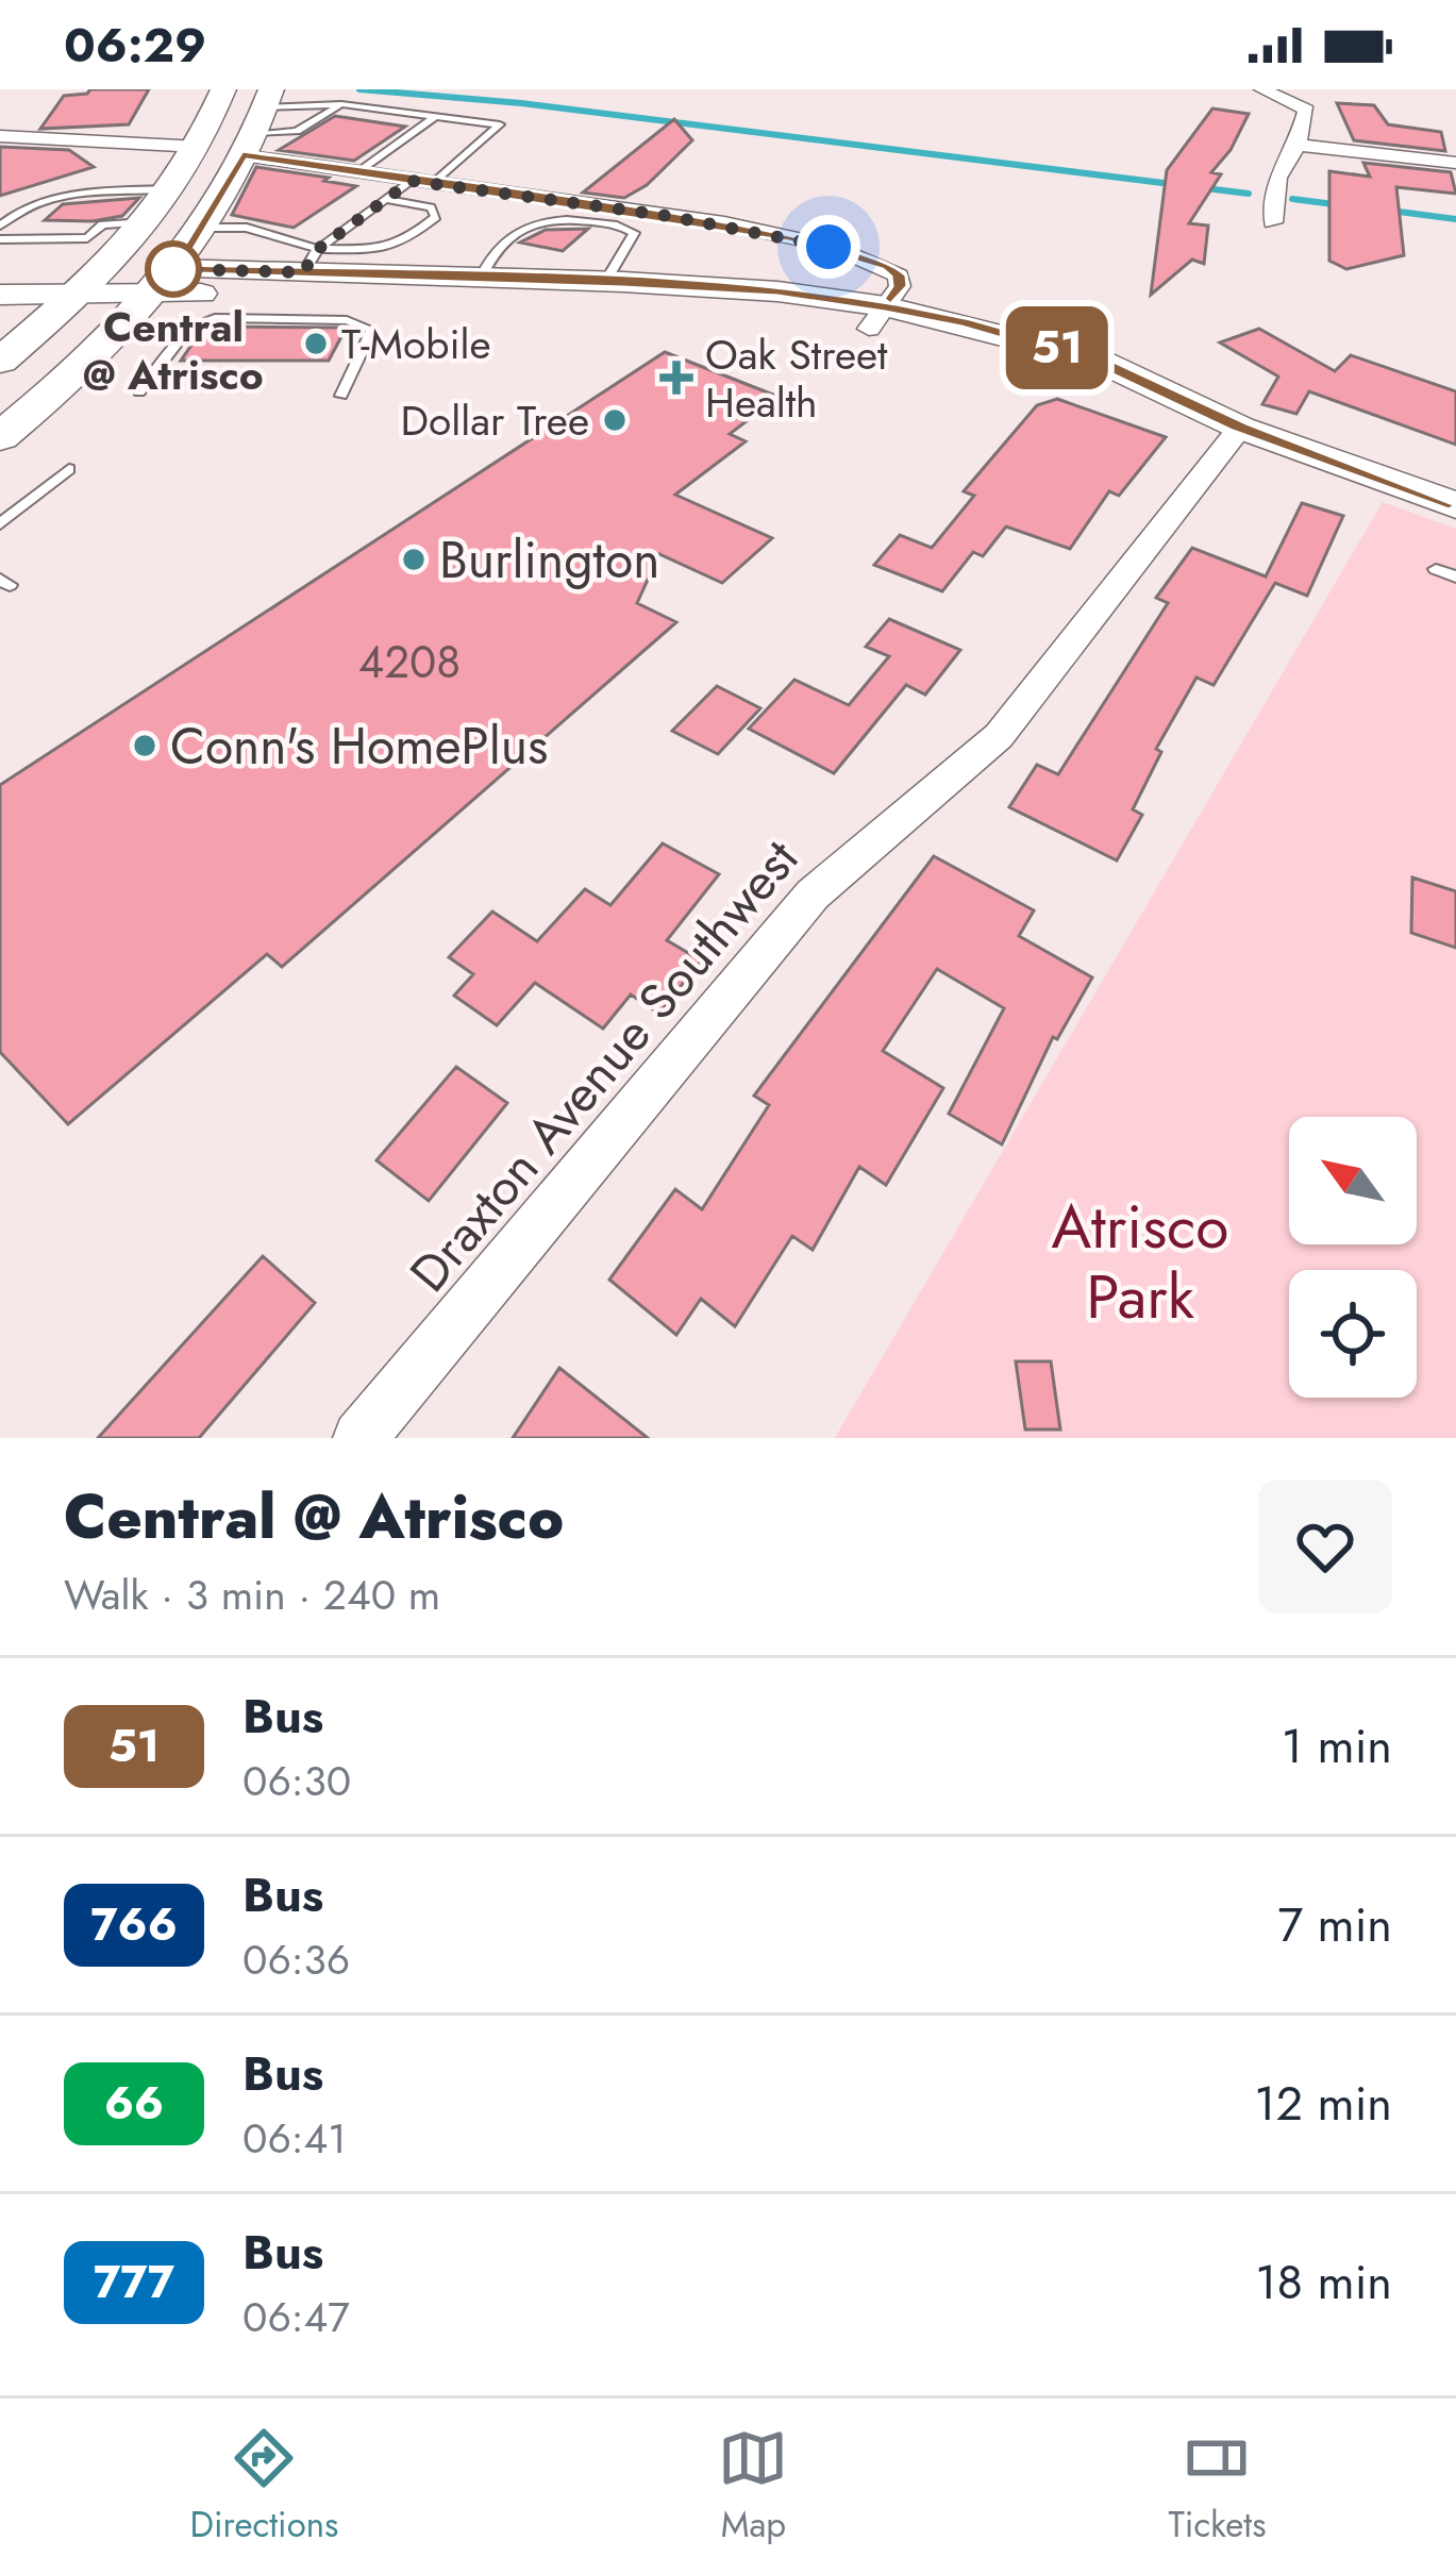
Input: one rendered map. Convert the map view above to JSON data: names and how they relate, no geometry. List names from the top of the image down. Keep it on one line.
{"streets":{"street":["Draxton Avenue Southwest"]},"parks":["Atrisco Park"],"places":{"other":["Central @ Atrisco","T-Mobile","Dollar Tree","Burlington","Conn's HomePlus"],"health":["Oak Street Health"]},"lines":["bus line 51"],"house_numbers":["4208"],"north":"top left","page":{"status":"06:29","on_map":"51","heading":["Central @ Atrisco","Walk · 3 min · 240 m"],"list":[{"mark":"51","name":"Bus","note":"06:30","value":"1 min"},{"mark":"766","name":"Bus","note":"06:36","value":"7 min"},{"mark":"66","name":"Bus","note":"06:41","value":"12 min"},{"mark":"777","name":"Bus","note":"06:47","value":"18 min"}],"tabs":["Directions","Map","Tickets"]}}
